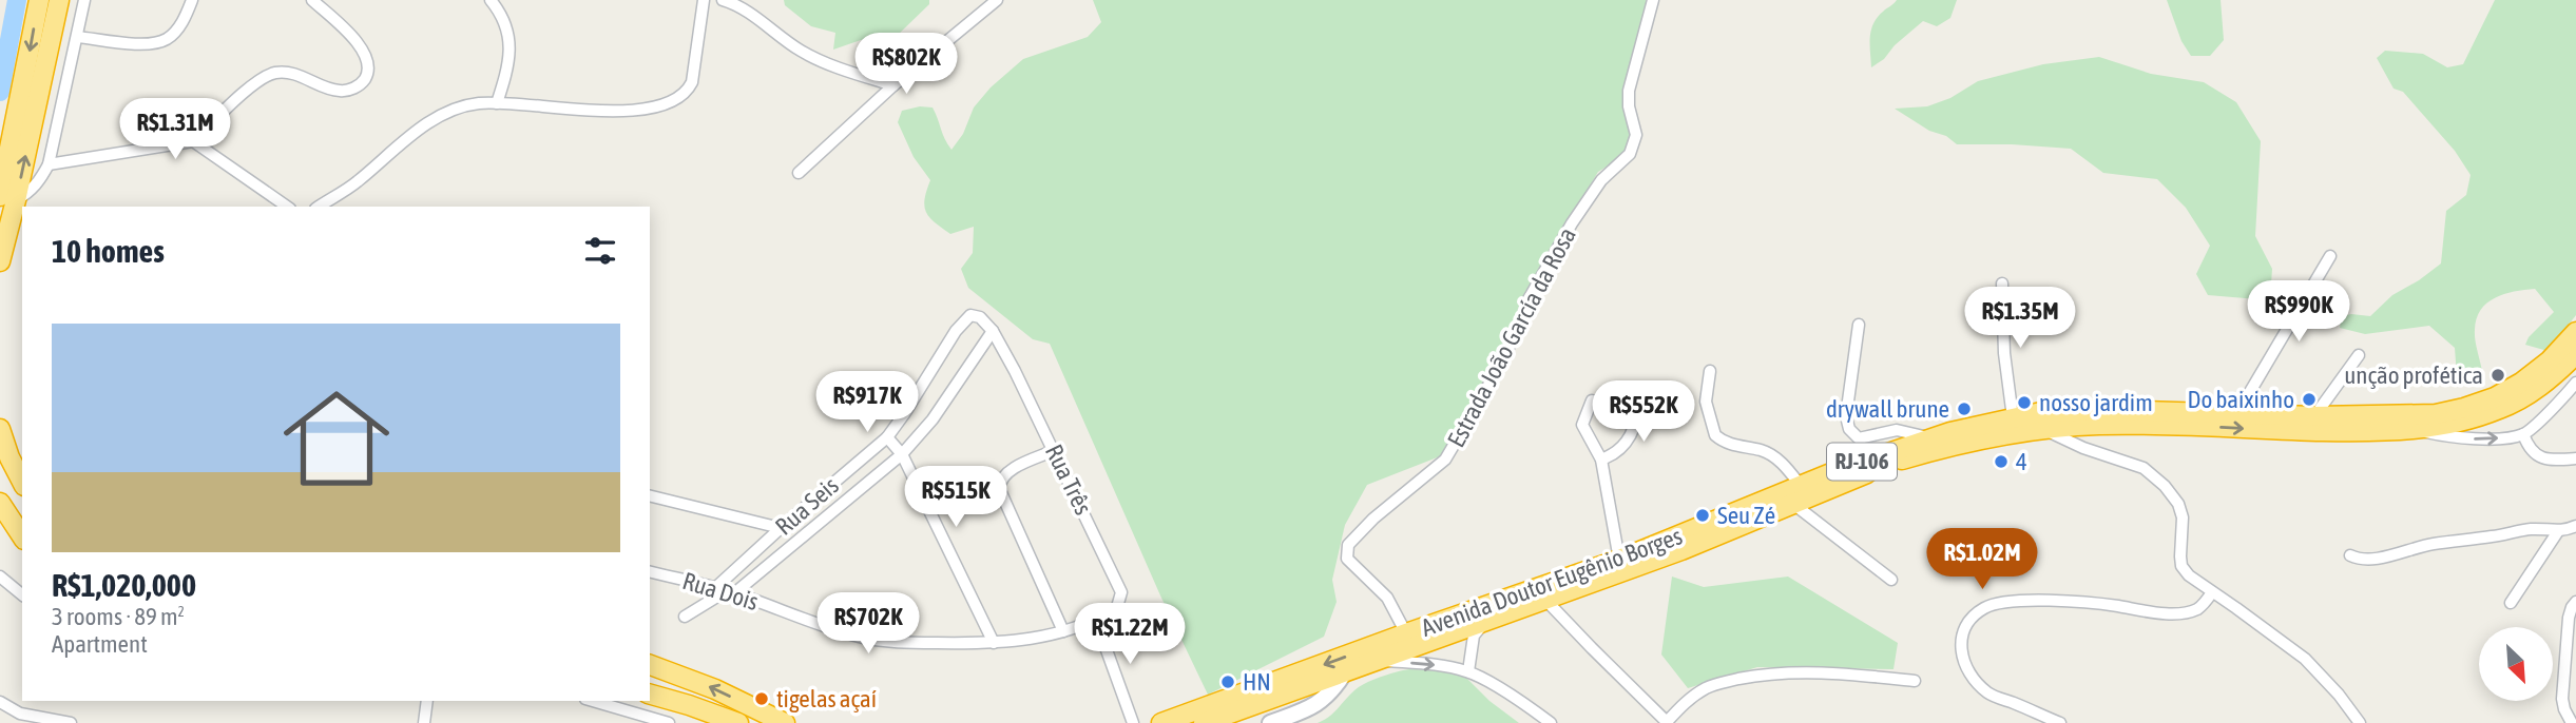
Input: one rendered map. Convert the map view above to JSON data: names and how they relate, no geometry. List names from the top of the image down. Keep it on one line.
{"streets":{"highway":["RJ-106","Avenida Doutor Eugênio Borges"],"street":["Estrada João García da Rosa","Rua Três","Rua Seis","Rua Dois"]},"crossings":[["Estrada João García da Rosa","Avenida Doutor Eugênio Borges"],["Rua Três","Rua Seis"],["Rua Três","Rua Dois"],["Rua Seis","Rua Dois"]],"places":["unção profética","Do baixinho","nosso jardim","drywall brune","4","Seu Zé","HN","tigelas açaí"],"north":"bottom right","page":{"price":["R$802K","R$1.31M","R$990K","R$1.35M","R$917K","R$552K","R$515K","R$1.02M","R$702K","R$1.22M"],"heading":"10 homes","list":[{"name":"R$1,020,000","note":"3 rooms · 89 m² · Apartment"}]}}
